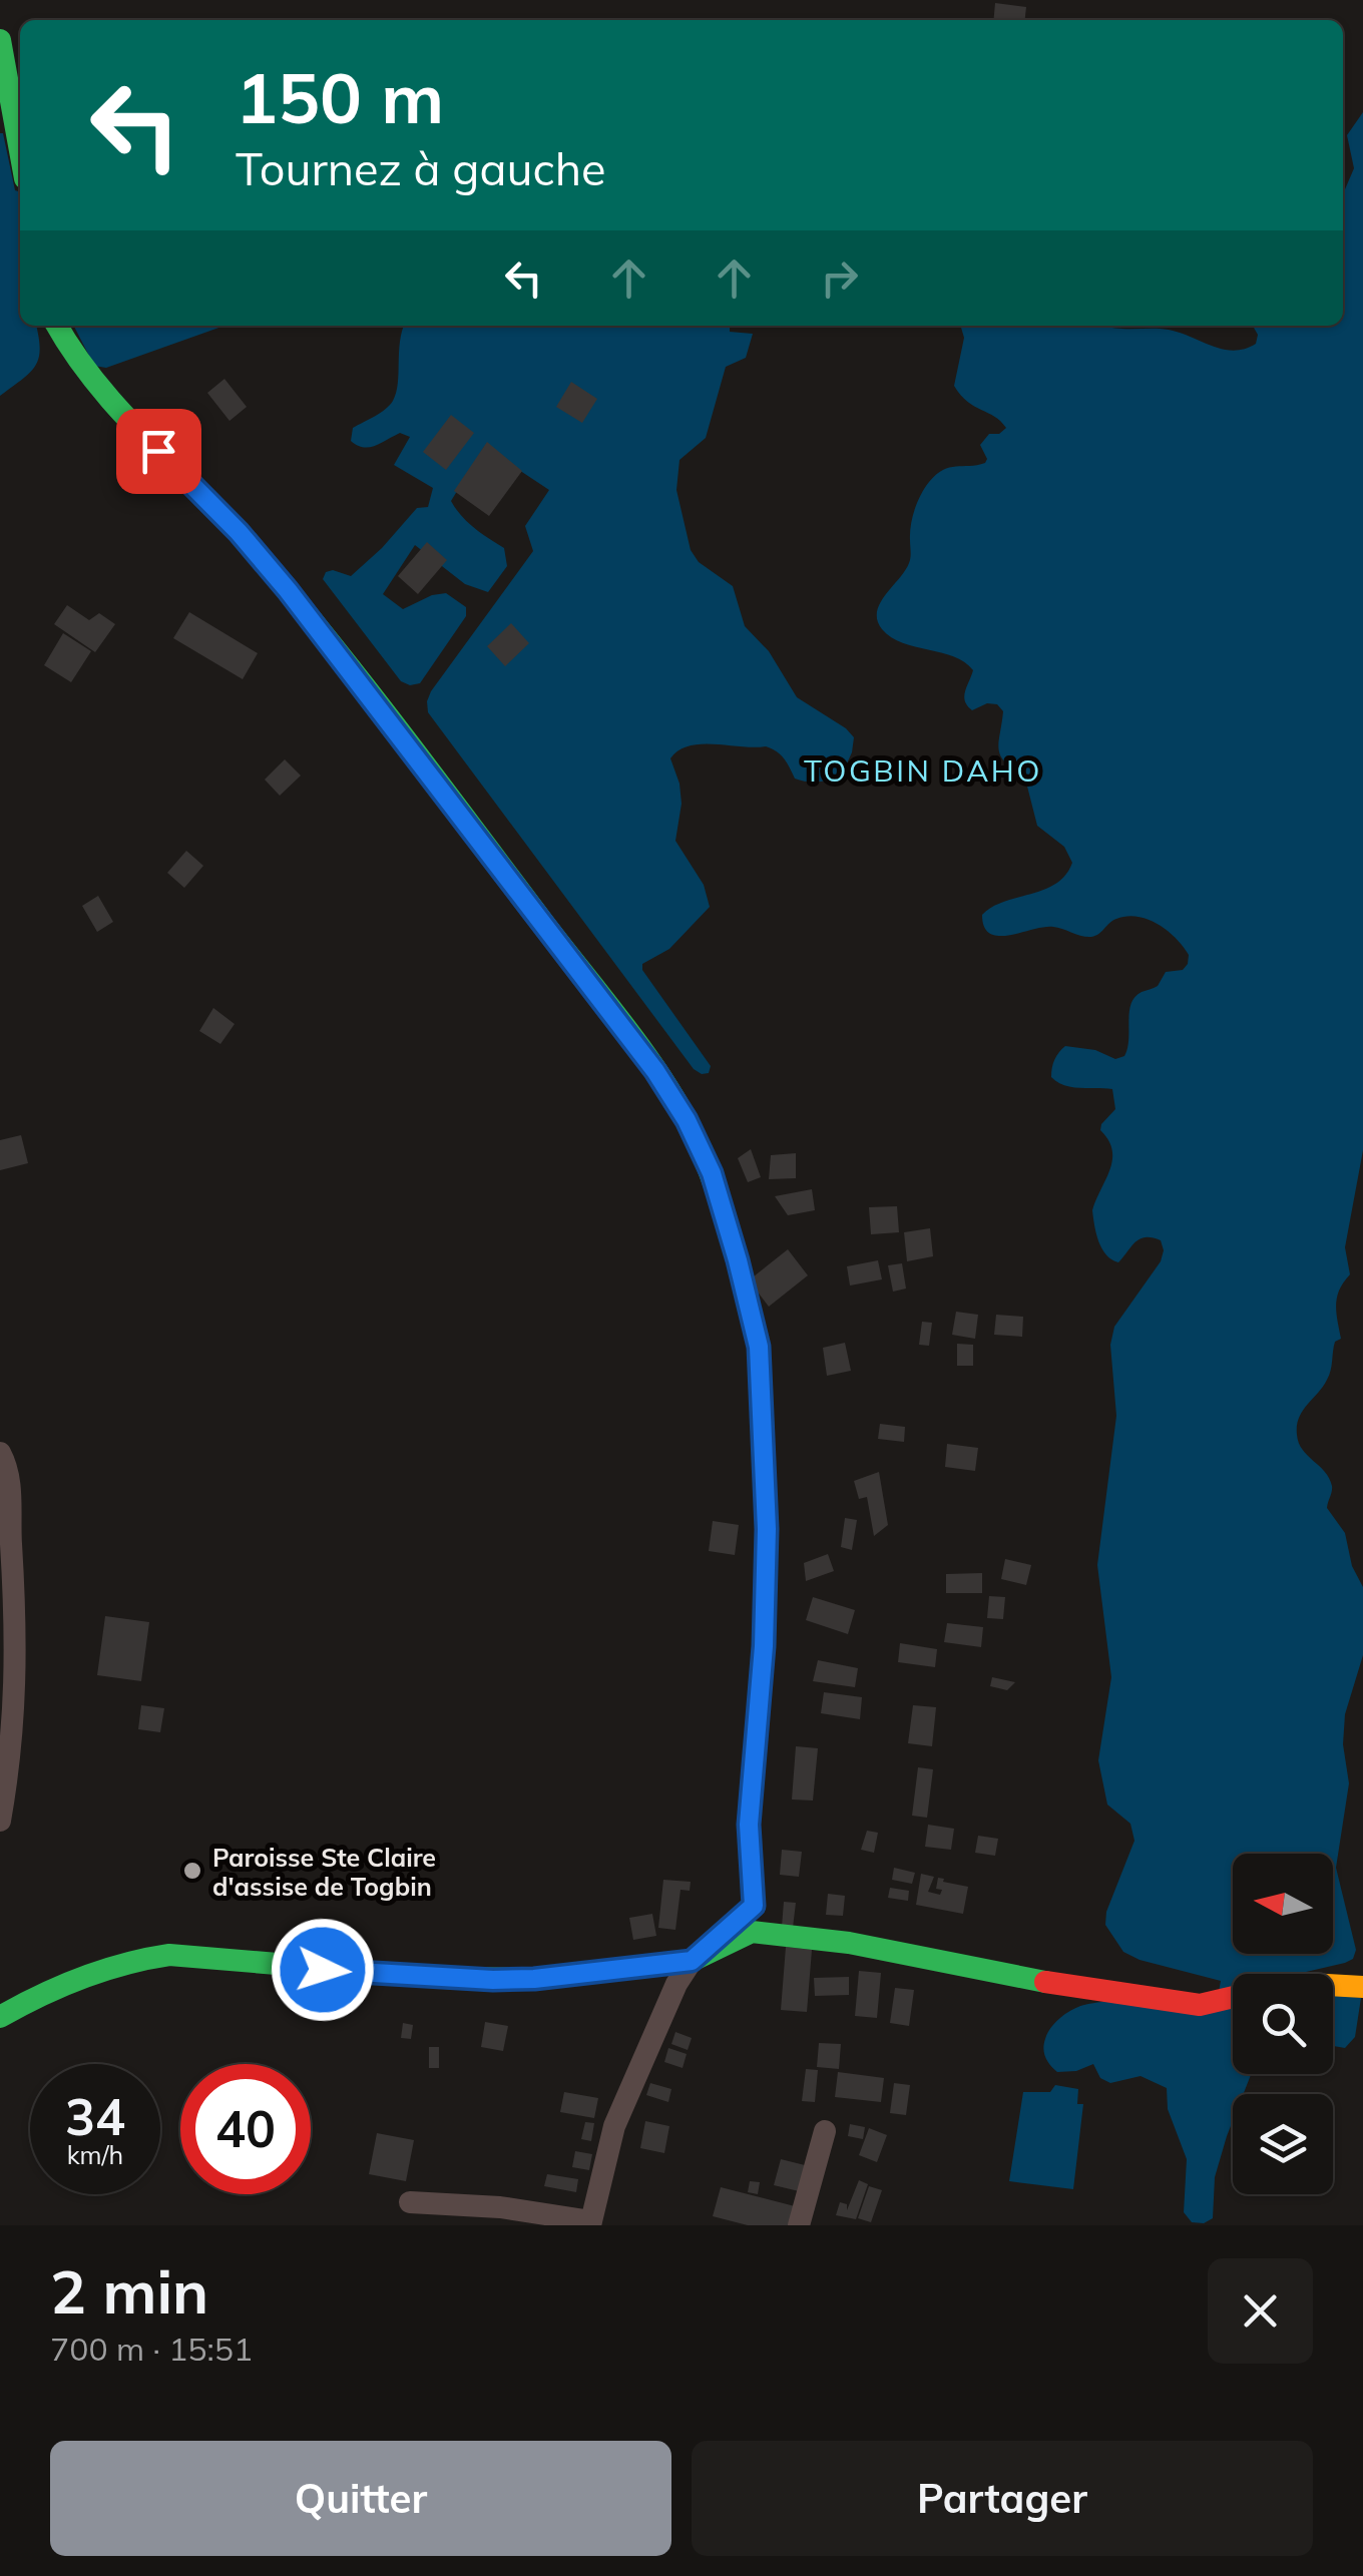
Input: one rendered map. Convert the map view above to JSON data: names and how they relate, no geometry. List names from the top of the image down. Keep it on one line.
{"districts":["TOGBIN DAHO"],"places":["Paroisse Ste Claire d'assise de Togbin"],"north":"left","page":{"turn":["150 m","Tournez à gauche"],"speed":"34 km/h","limit":"40","heading":["2 min","700 m · 15:51"],"buttons":["Quitter","Partager"]}}
